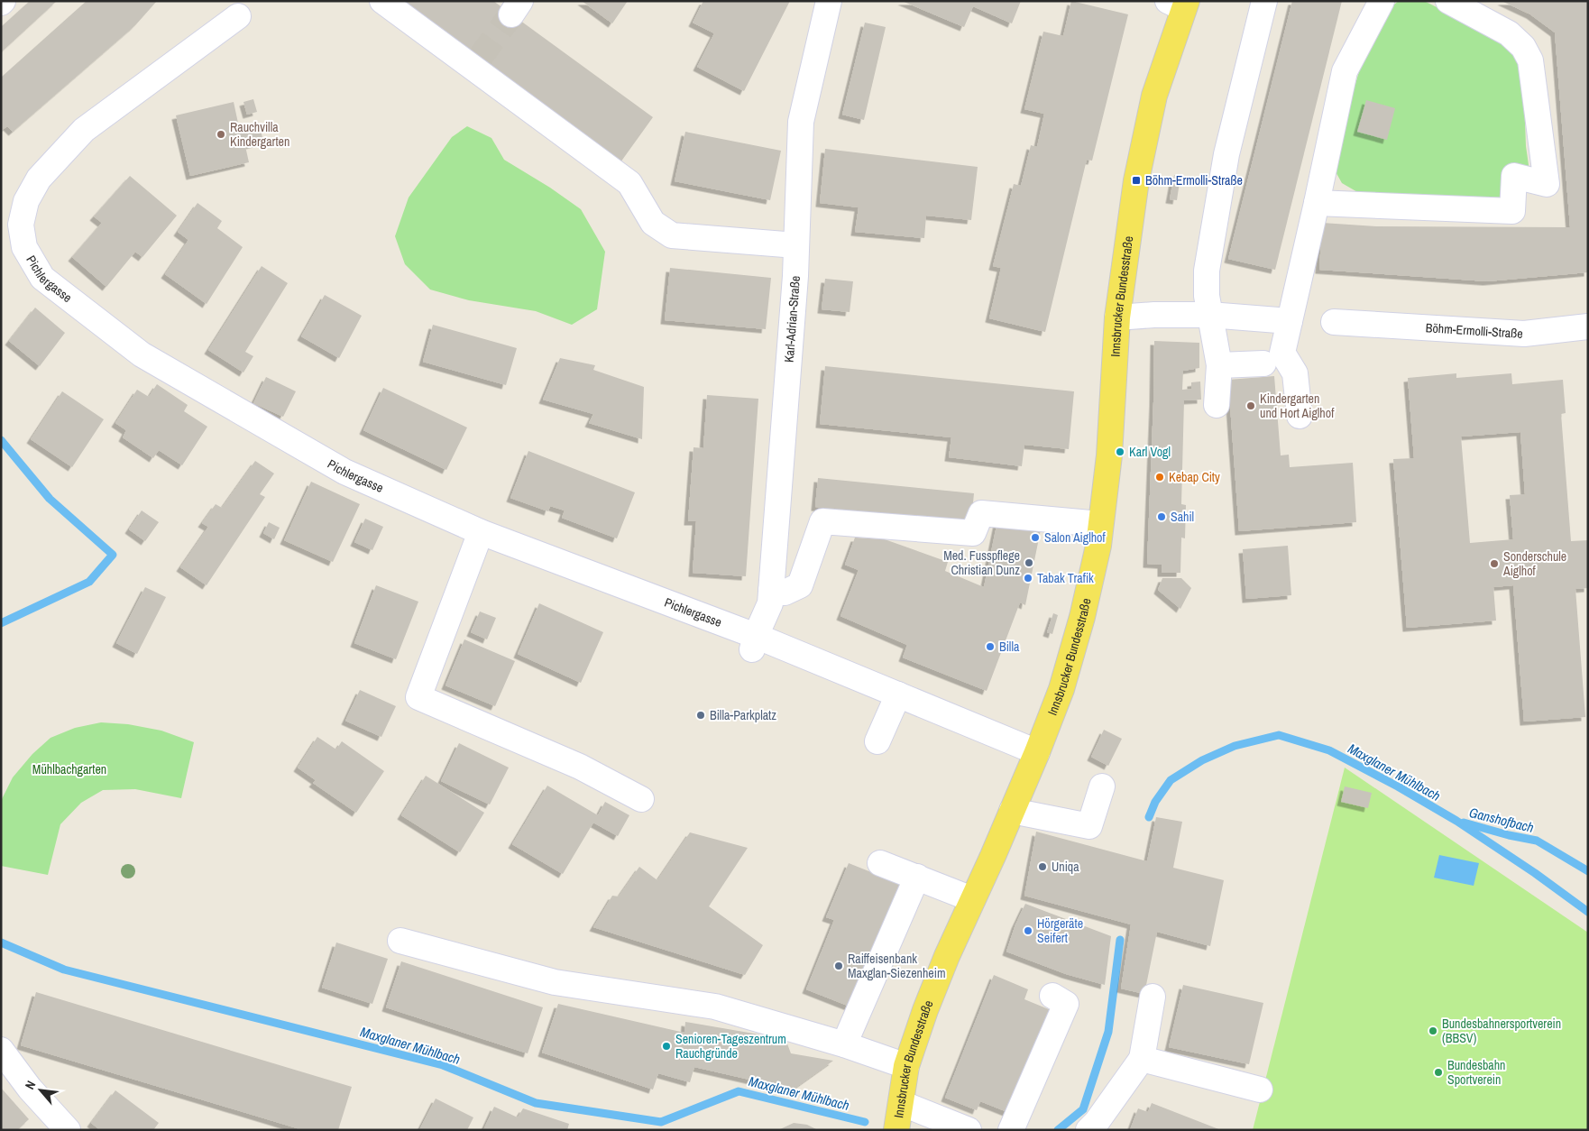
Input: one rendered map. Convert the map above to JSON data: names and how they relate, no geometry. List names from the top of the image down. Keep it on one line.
{"streets":{"main road":["Innsbrucker Bundesstraße"],"street":["Pichlergasse","Karl-Adrian-Straße","Böhm-Ermolli-Straße"]},"crossings":[["Pichlergasse","Innsbrucker Bundesstraße"],["Pichlergasse","Karl-Adrian-Straße"]],"water":["Maxglaner Mühlbach","Ganshofbach"],"parks":["Mühlbachgarten"],"places":{"other":["Rauchvilla Kindergarten","Kindergarten und Hort Aiglhof","Karl Vogl","Kebap City","Sahil","Salon Aiglhof","Med. Fusspflege Christian Dunz","Sonderschule Aiglhof","Tabak Trafik","Billa","Billa-Parkplatz","Uniqa","Hörgeräte Seifert","Raiffeisenbank Maxglan-Siezenheim","Bundesbahnersportverein (BBSV)","Senioren-Tageszentrum Rauchgründe","Bundesbahn Sportverein"],"transit":["Böhm-Ermolli-Straße"]},"north":"top left"}
